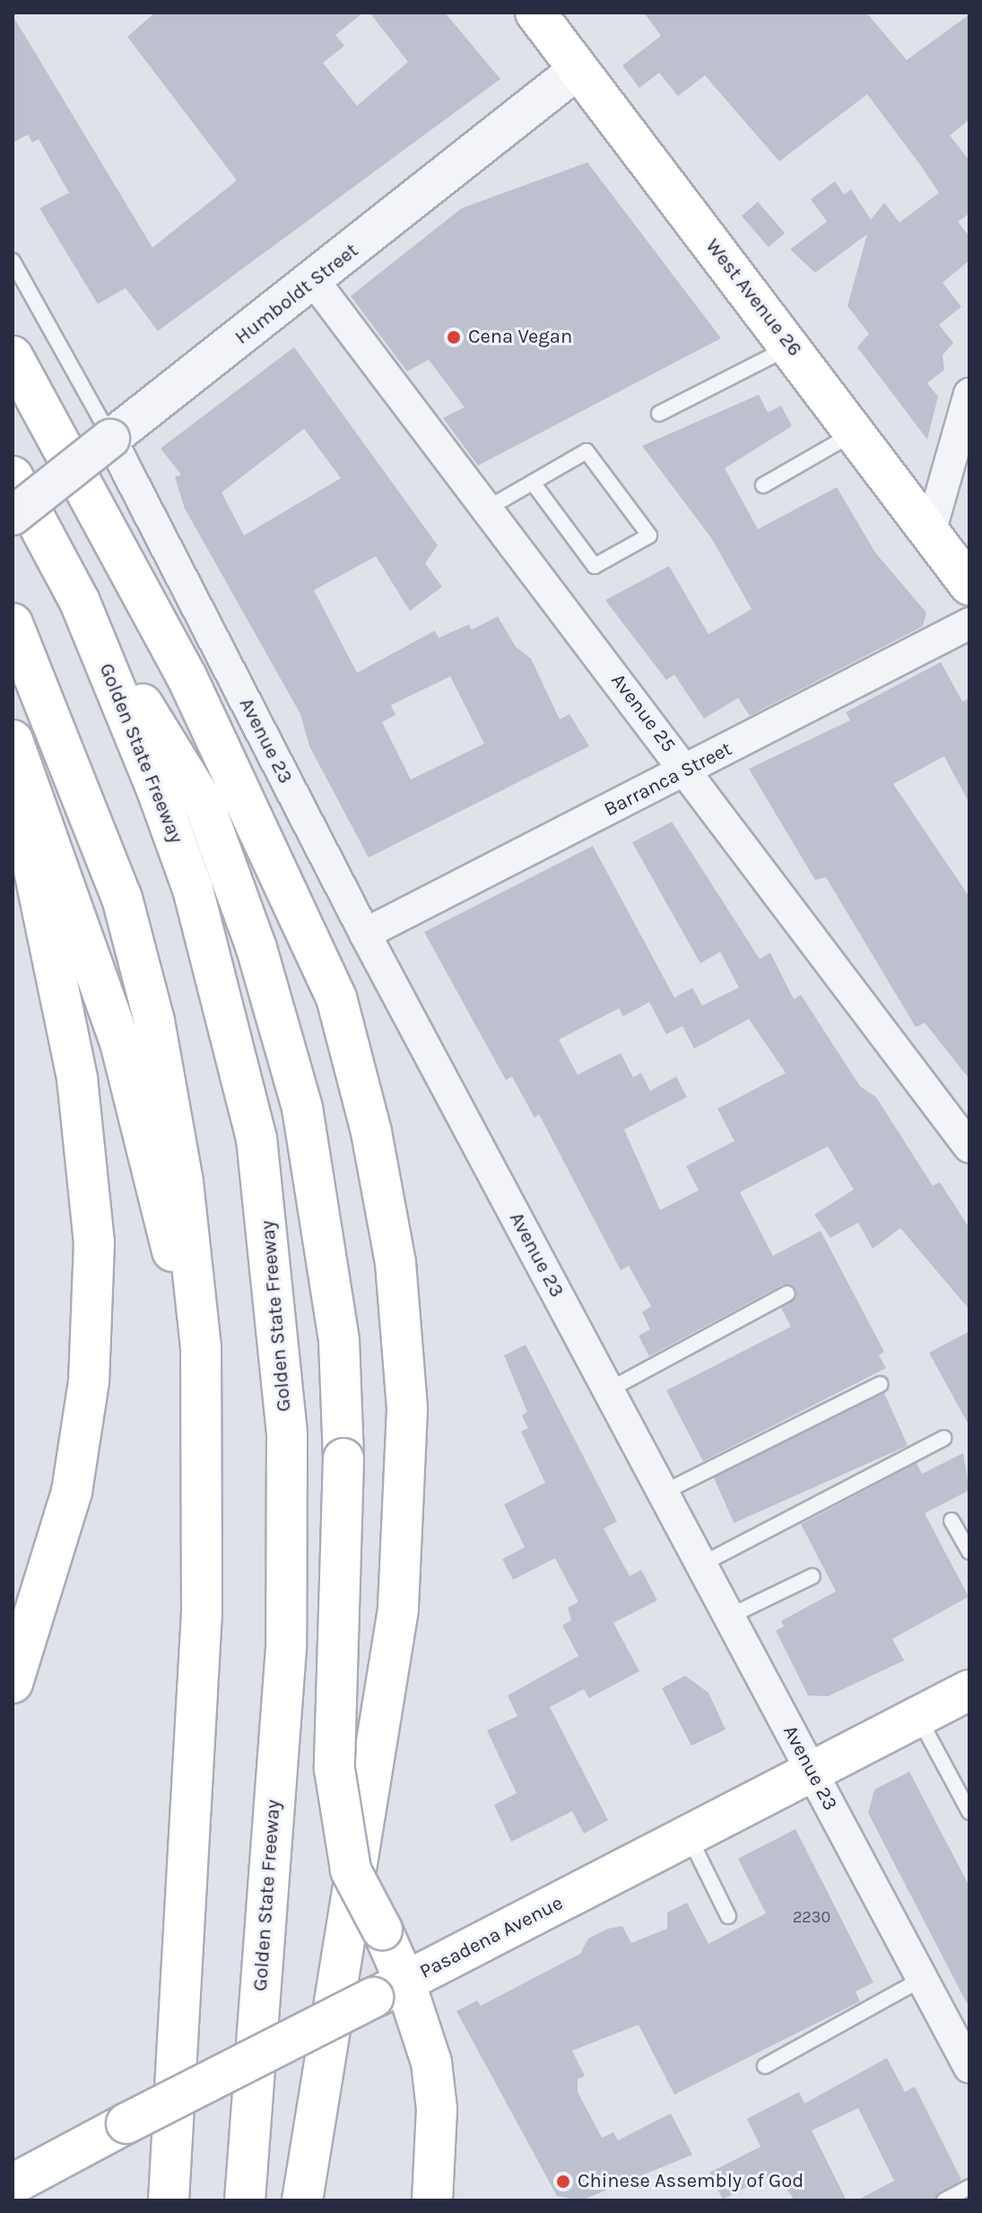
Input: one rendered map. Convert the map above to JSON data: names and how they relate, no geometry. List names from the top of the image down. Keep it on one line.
{"streets":{"main road":["West Avenue 26","Golden State Freeway","Pasadena Avenue"],"street":["Humboldt Street","Avenue 25","Avenue 23","Barranca Street"]},"crossings":[["Humboldt Street","West Avenue 26"],["Humboldt Street","Avenue 25"],["Humboldt Street","Avenue 23"],["Avenue 25","Barranca Street"],["Avenue 23","Barranca Street"],["Avenue 23","Pasadena Avenue"]],"places":["Cena Vegan","Chinese Assembly of God"],"house_numbers":["2230"]}
